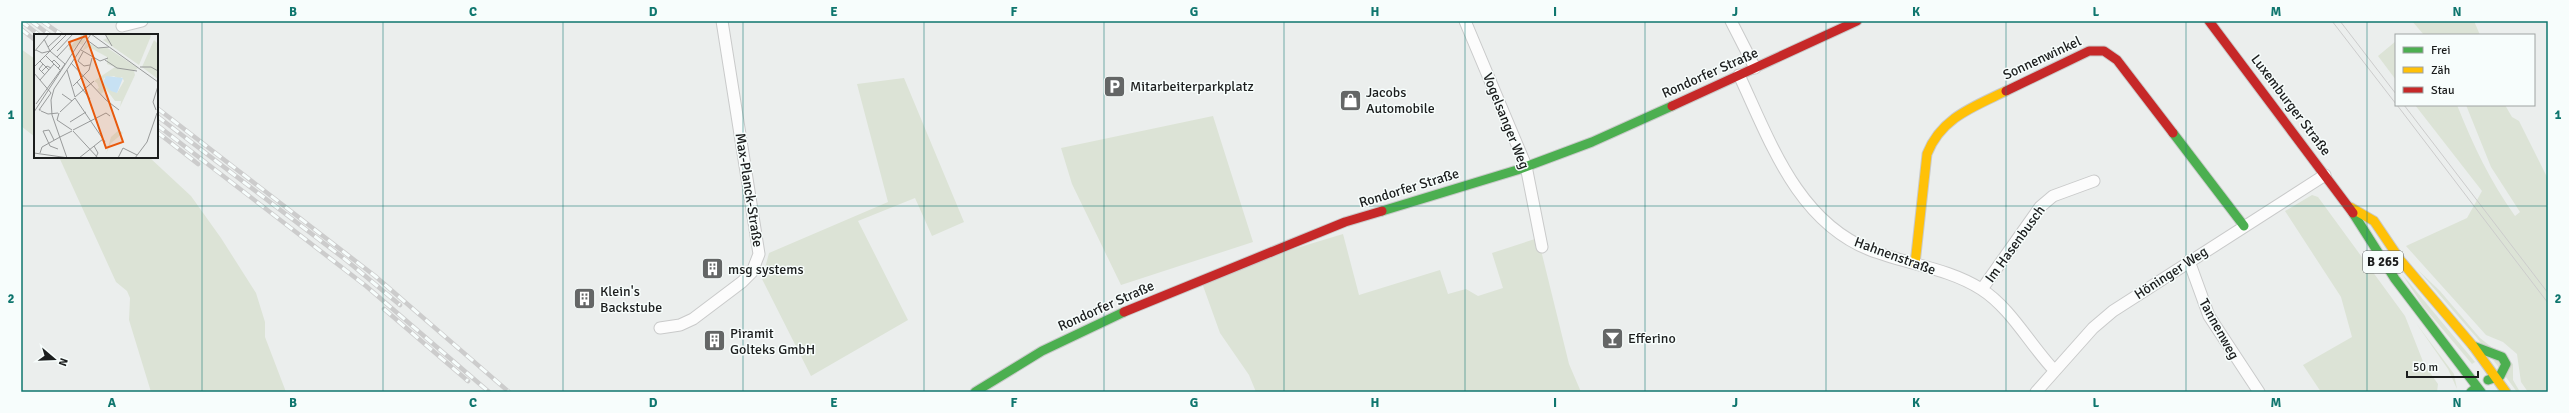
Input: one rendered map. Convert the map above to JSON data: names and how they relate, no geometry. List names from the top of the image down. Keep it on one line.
{"streets":{"street":["Sonnenwinkel","Rondorfer Straße","Luxemburger Straße","Vogelsanger Weg","Max-Planck-Straße","Im Hasenbusch","Hahnenstraße","B 265","Höninger Weg","Tannenweg"]},"crossings":[["Sonnenwinkel","Hahnenstraße"],["Sonnenwinkel","Höninger Weg"],["Rondorfer Straße","Vogelsanger Weg"],["Rondorfer Straße","Hahnenstraße"],["Luxemburger Straße","Höninger Weg"],["Im Hasenbusch","Hahnenstraße"],["Hahnenstraße","Höninger Weg"],["Höninger Weg","Tannenweg"]],"places":{"parking":["Mitarbeiterparkplatz"],"shop":["Jacobs Automobile"],"building":["msg systems","Klein's Backstube","Piramit Golteks GmbH"],"bar":["Efferino"]},"legend":["Frei","Zäh","Stau"],"scale_bar":"50 m","north":"right","grid":{"columns":["A","B","C","D","E","F","G","H","I","J","K","L","M","N"],"rows":["1","2"]}}
